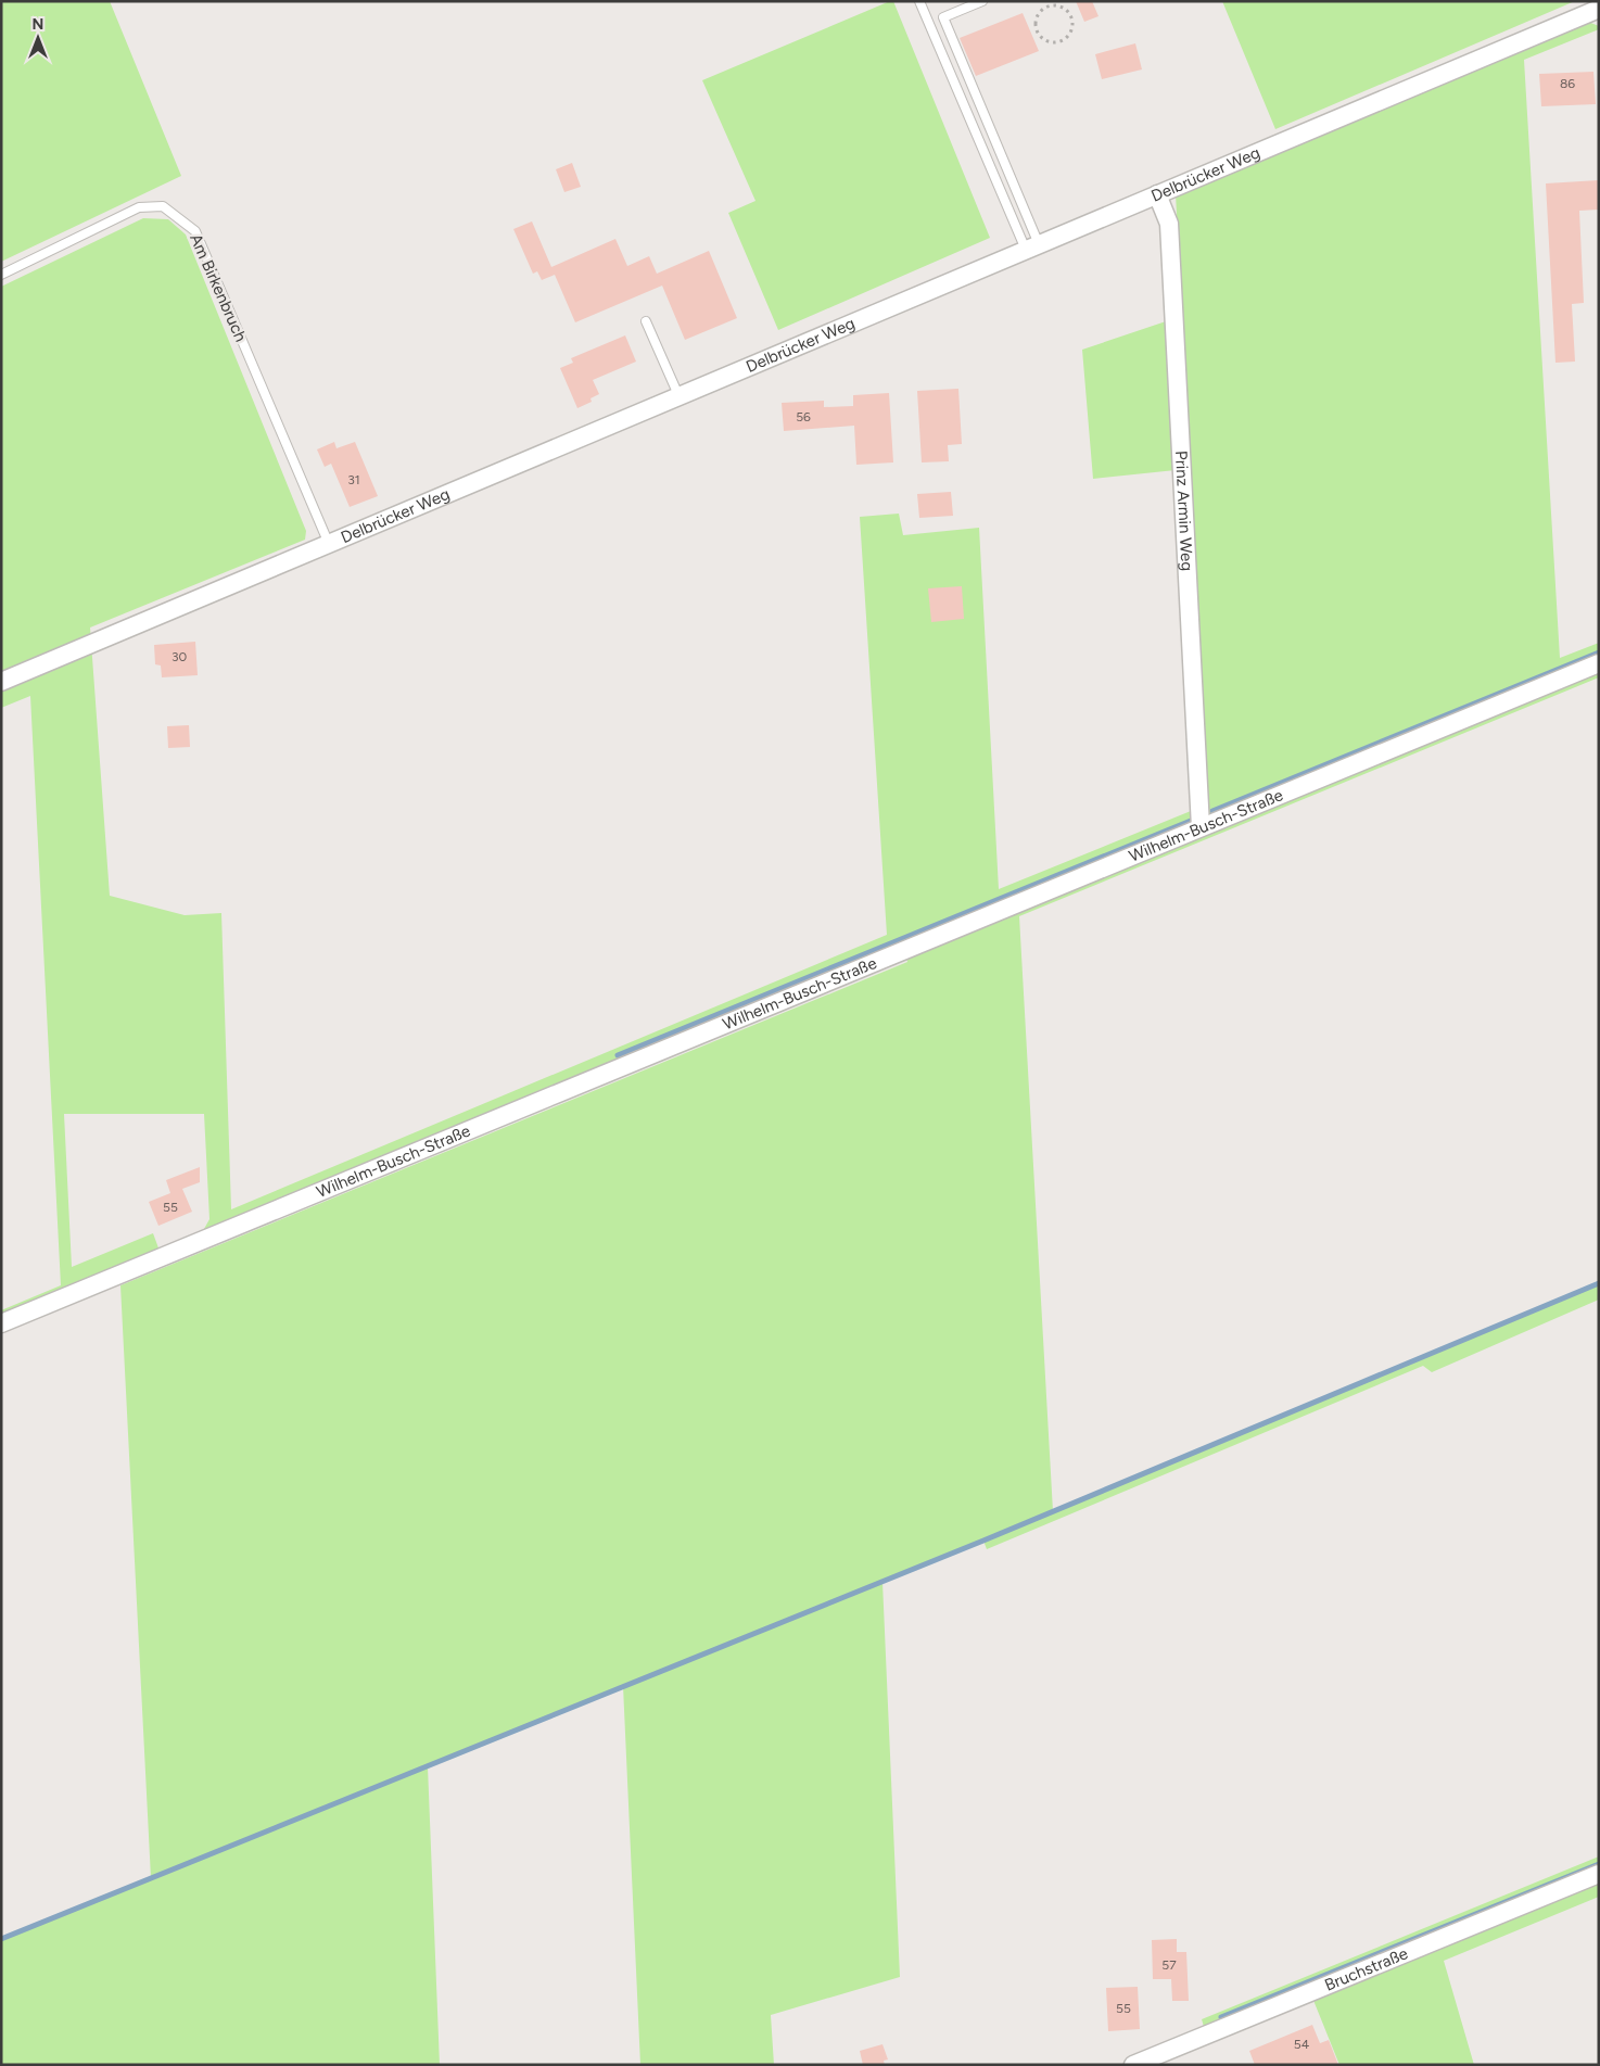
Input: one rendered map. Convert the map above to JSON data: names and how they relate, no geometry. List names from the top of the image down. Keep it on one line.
{"streets":{"street":["Delbrücker Weg","Prinz Armin Weg","Wilhelm-Busch-Straße","Bruchstraße"],"lane":["Am Birkenbruch"]},"crossings":[["Delbrücker Weg","Am Birkenbruch"],["Delbrücker Weg","Prinz Armin Weg"],["Prinz Armin Weg","Wilhelm-Busch-Straße"]],"house_numbers":["86","56","31","30","55","57","55","54"],"north":"top"}
